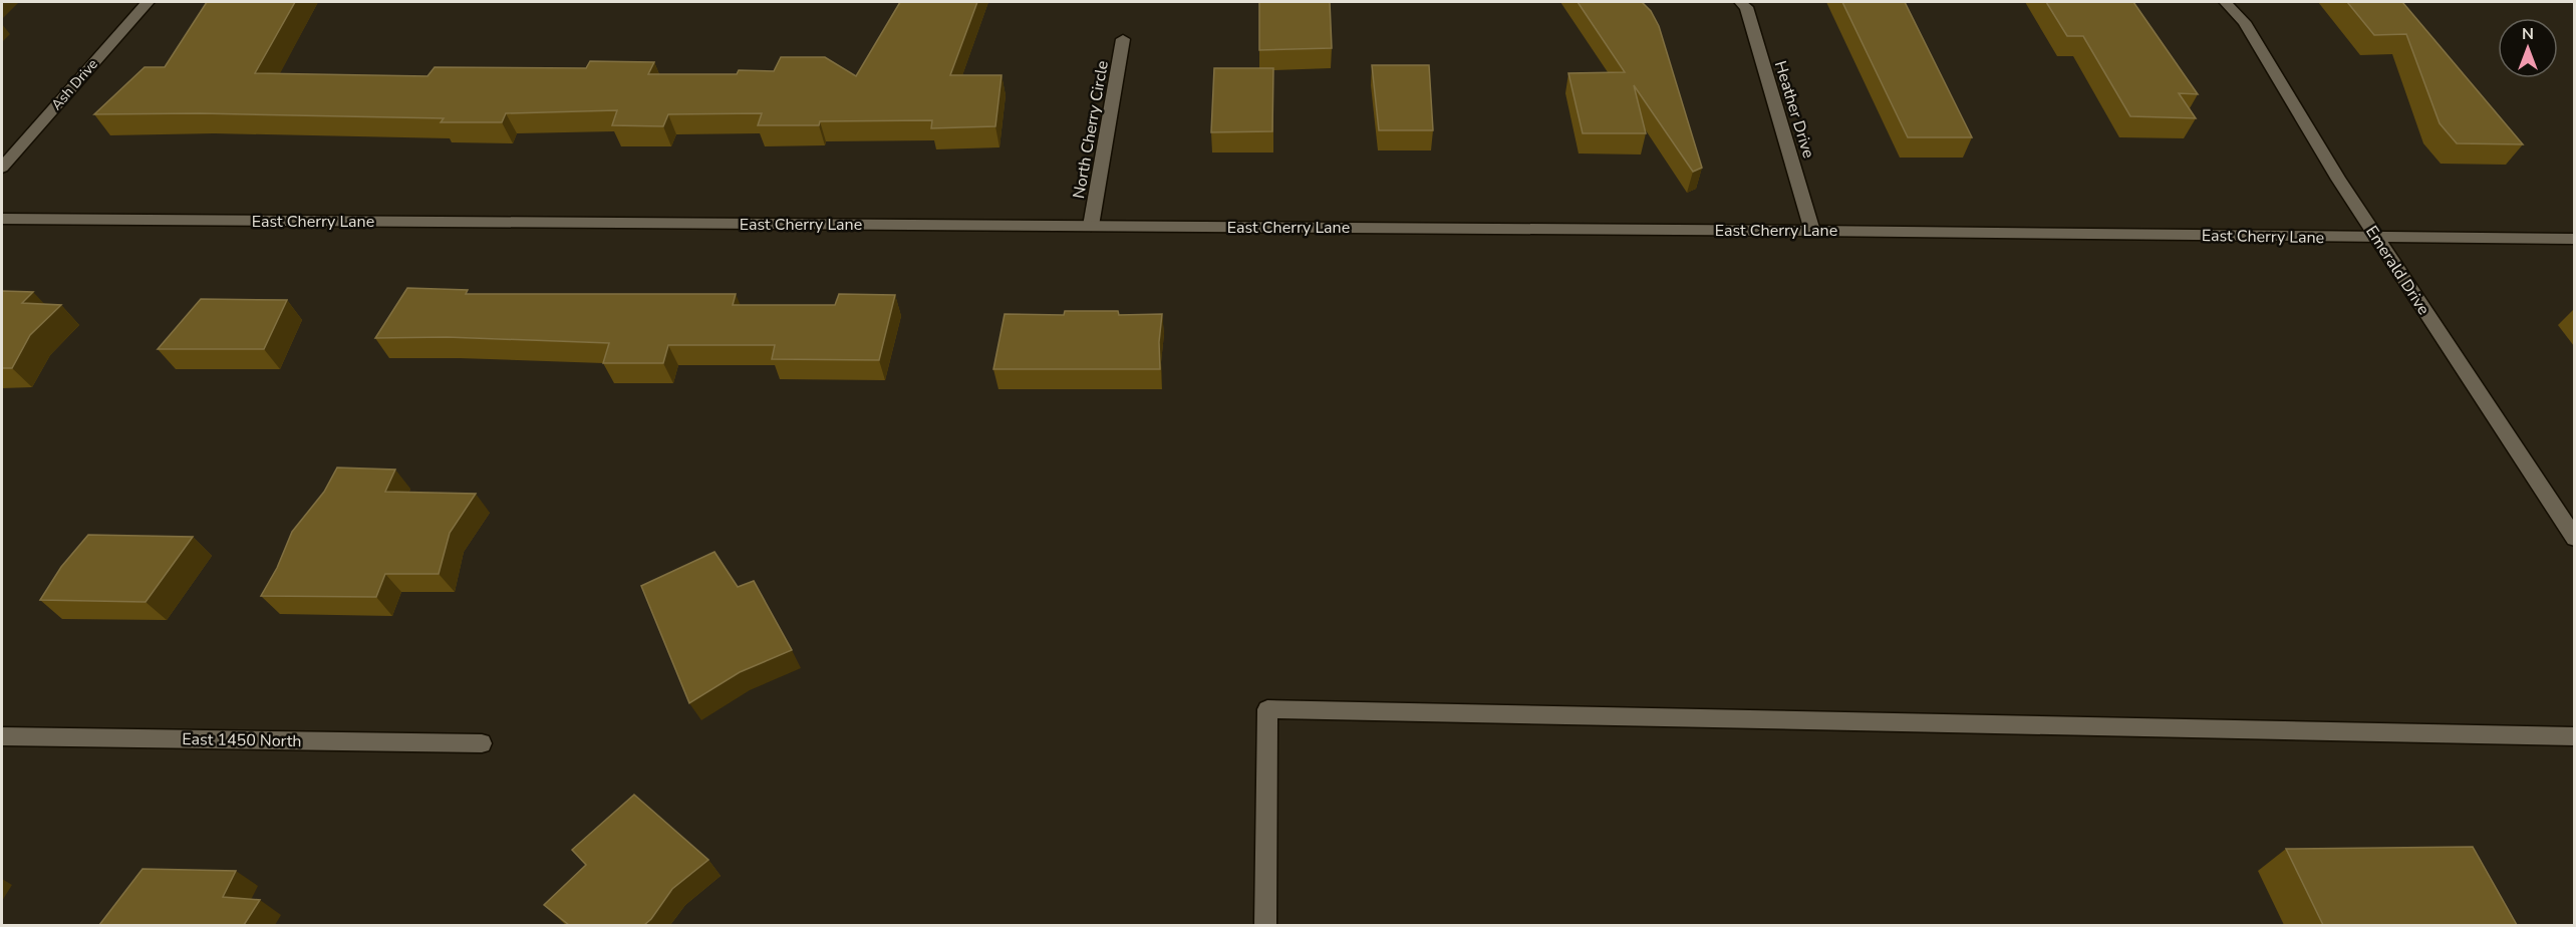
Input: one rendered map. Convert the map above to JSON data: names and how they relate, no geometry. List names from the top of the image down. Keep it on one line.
{"streets":{"street":["Ash Drive","Heather Drive","North Cherry Circle","East Cherry Lane","Emerald Drive","East 1450 North"]},"crossings":[["Heather Drive","East Cherry Lane"],["North Cherry Circle","East Cherry Lane"],["East Cherry Lane","Emerald Drive"]],"north":"top"}
